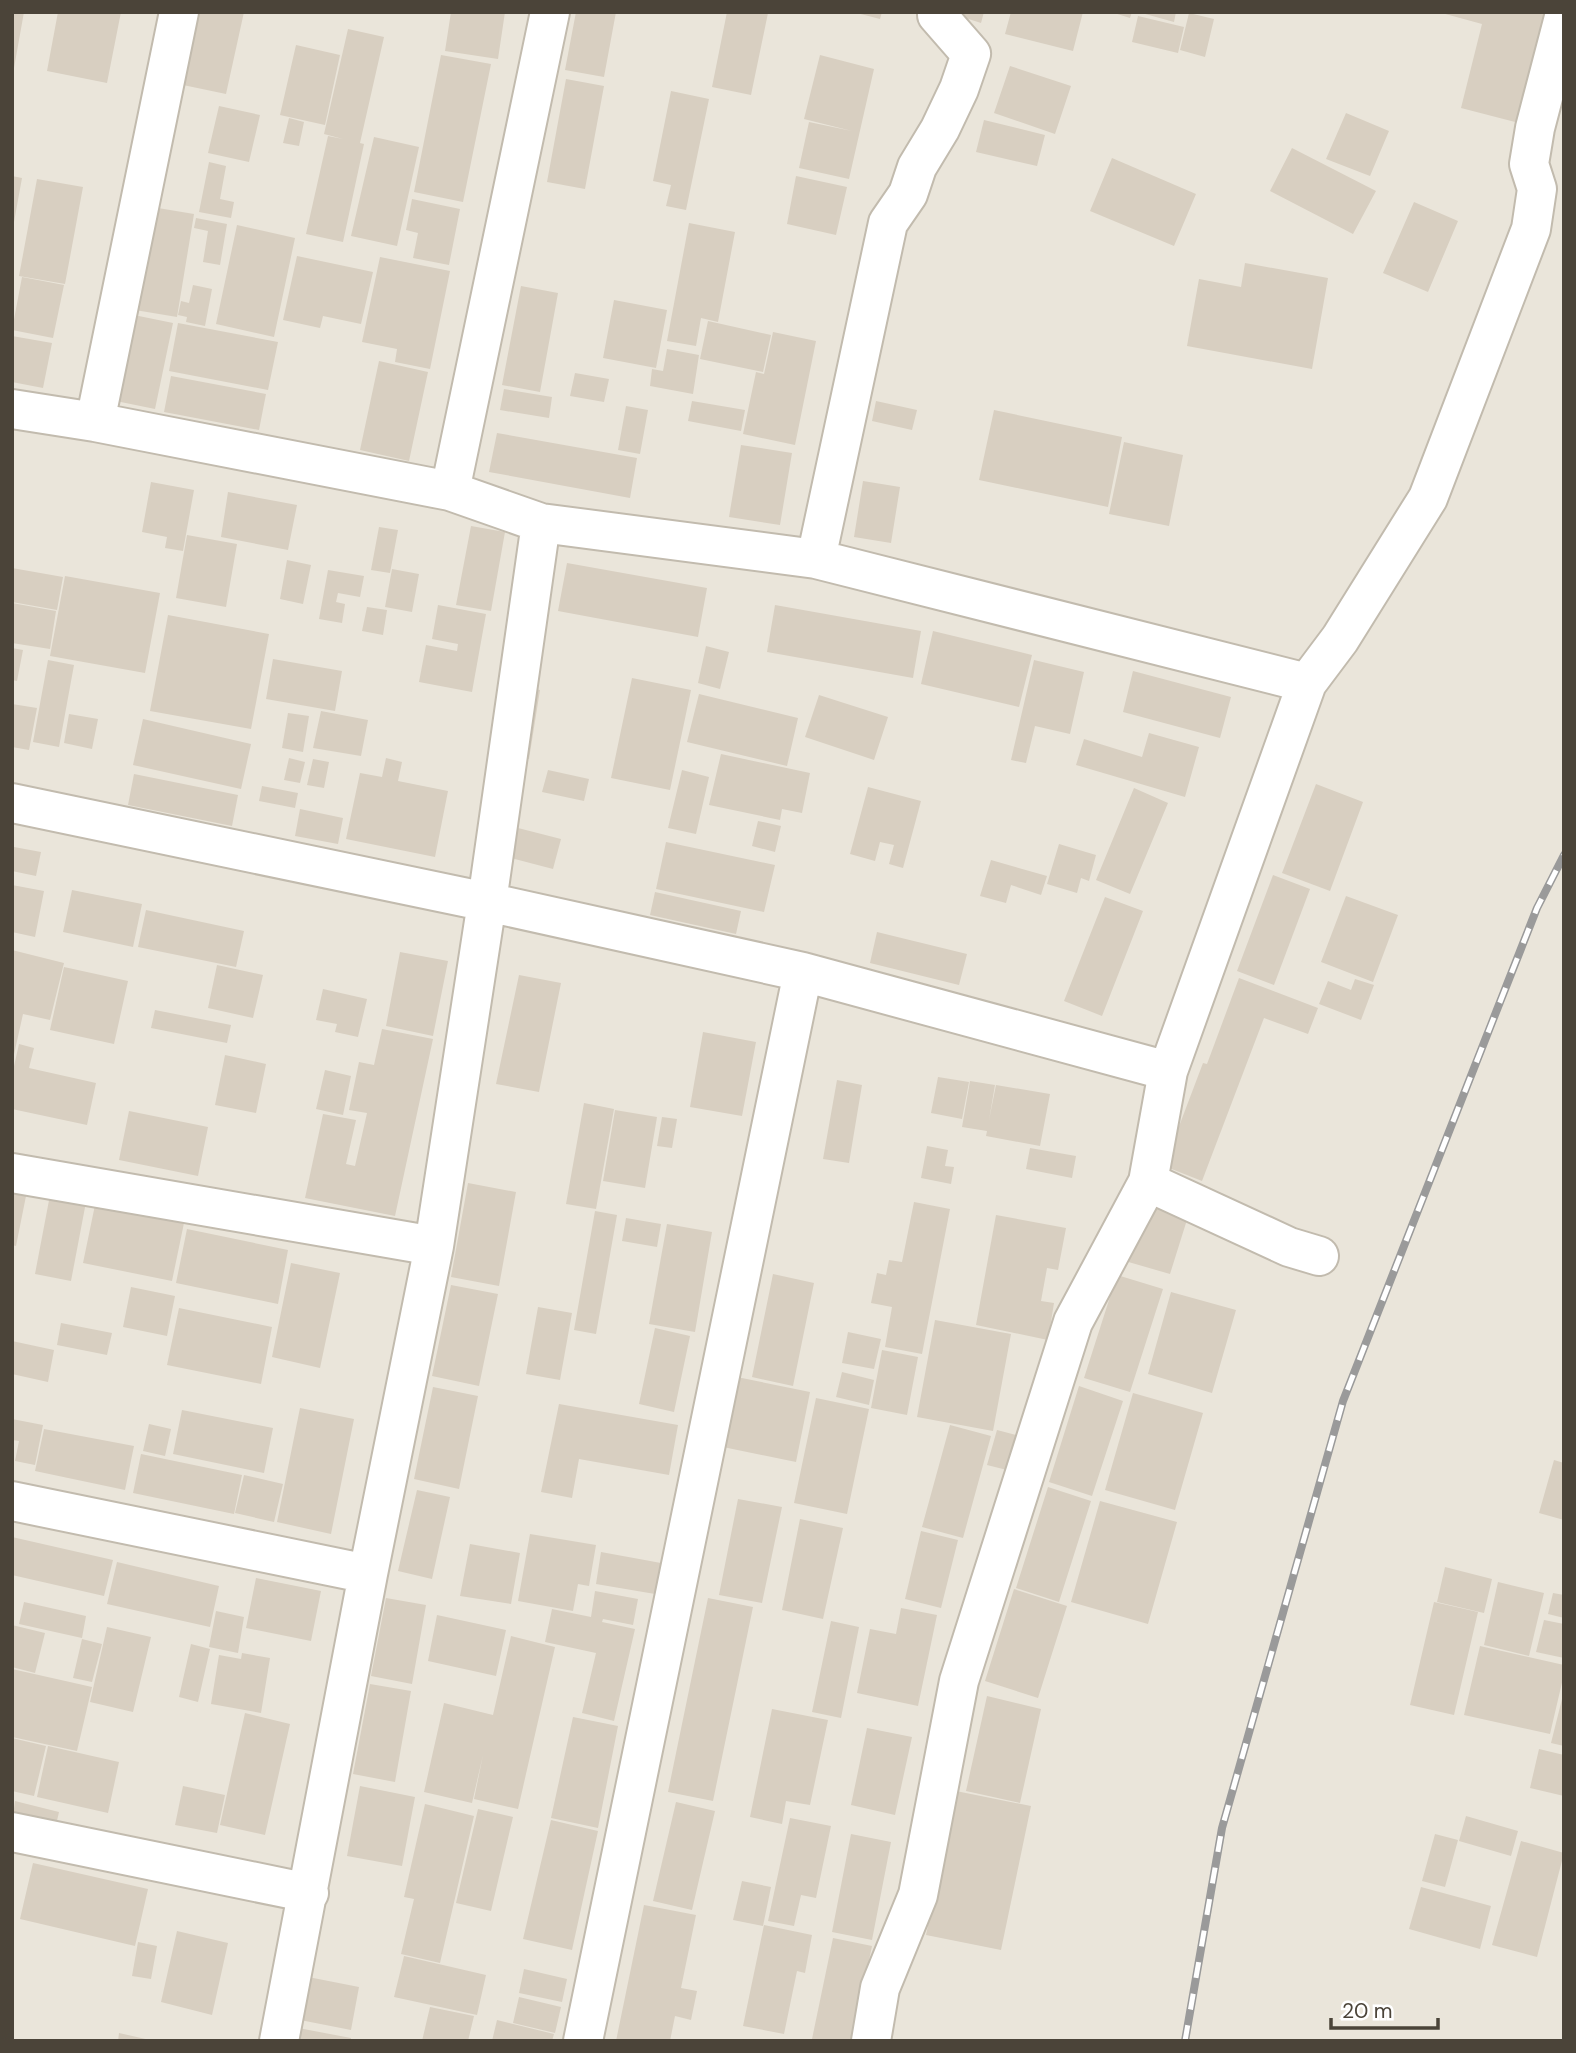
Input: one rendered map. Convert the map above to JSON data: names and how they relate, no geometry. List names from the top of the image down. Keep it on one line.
{"scale_bar":"20 m"}
